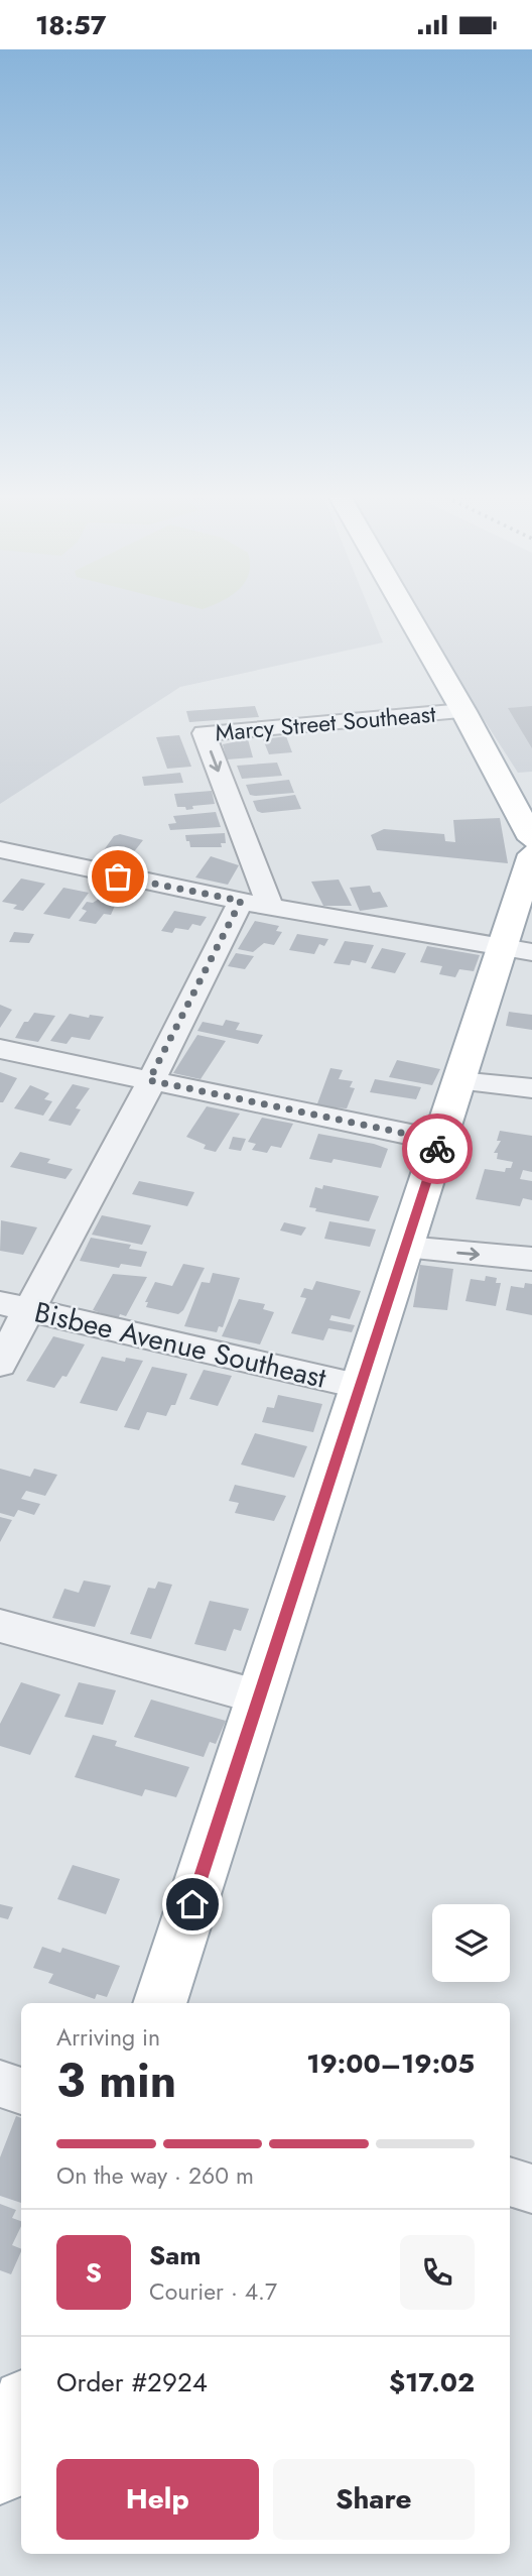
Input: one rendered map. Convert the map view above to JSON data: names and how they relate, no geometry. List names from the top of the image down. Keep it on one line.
{"streets":{"street":["Marcy Street Southeast","Bisbee Avenue Southeast"]},"page":{"status":"18:57","heading":["3 min","Arriving in","19:00–19:05"],"panel":["Sam","Courier · 4.7","Order #2924","$17.02"],"bar":"On the way · 260 m","round":"S","buttons":["Help","Share"]}}
